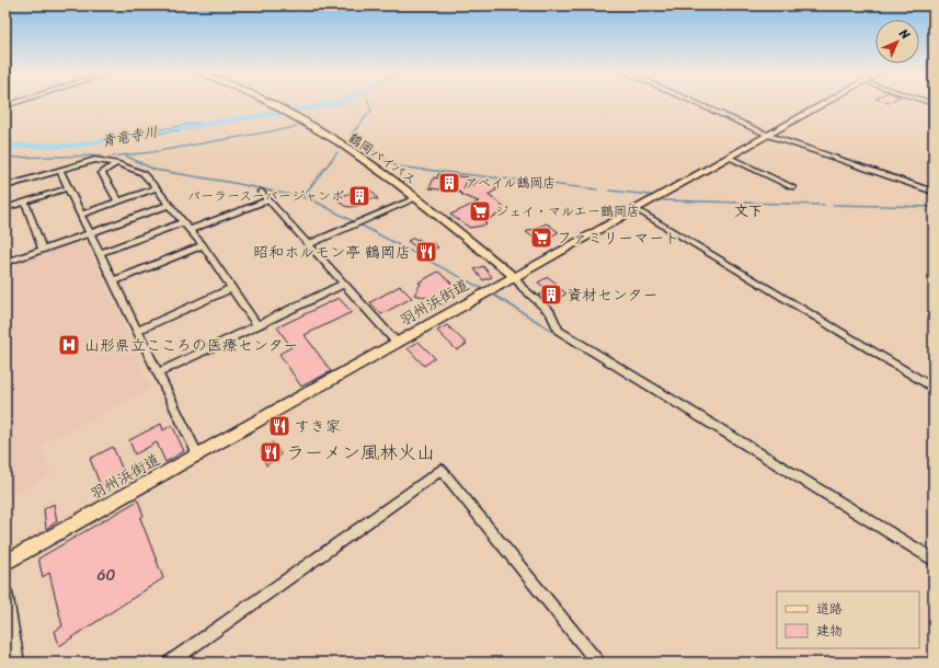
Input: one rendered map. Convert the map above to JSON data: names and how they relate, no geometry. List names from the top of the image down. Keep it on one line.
{"streets":{"main road":["鶴岡バイパス","羽州浜街道"]},"crossings":[["鶴岡バイパス","羽州浜街道"]],"districts":["文下"],"water":["青竜寺川"],"places":{"building":["アベイル鶴岡店","パーラースーパージャンボ","資材センター"],"supermarket":["ジェイ・マルエー鶴岡店","ファミリーマート"],"restaurant":["昭和ホルモン亭 鶴岡店","すき家","ラーメン風林火山"],"hospital":["山形県立こころの医療センター"]},"house_numbers":["60"],"legend":["道路","建物"],"north":"top right"}
